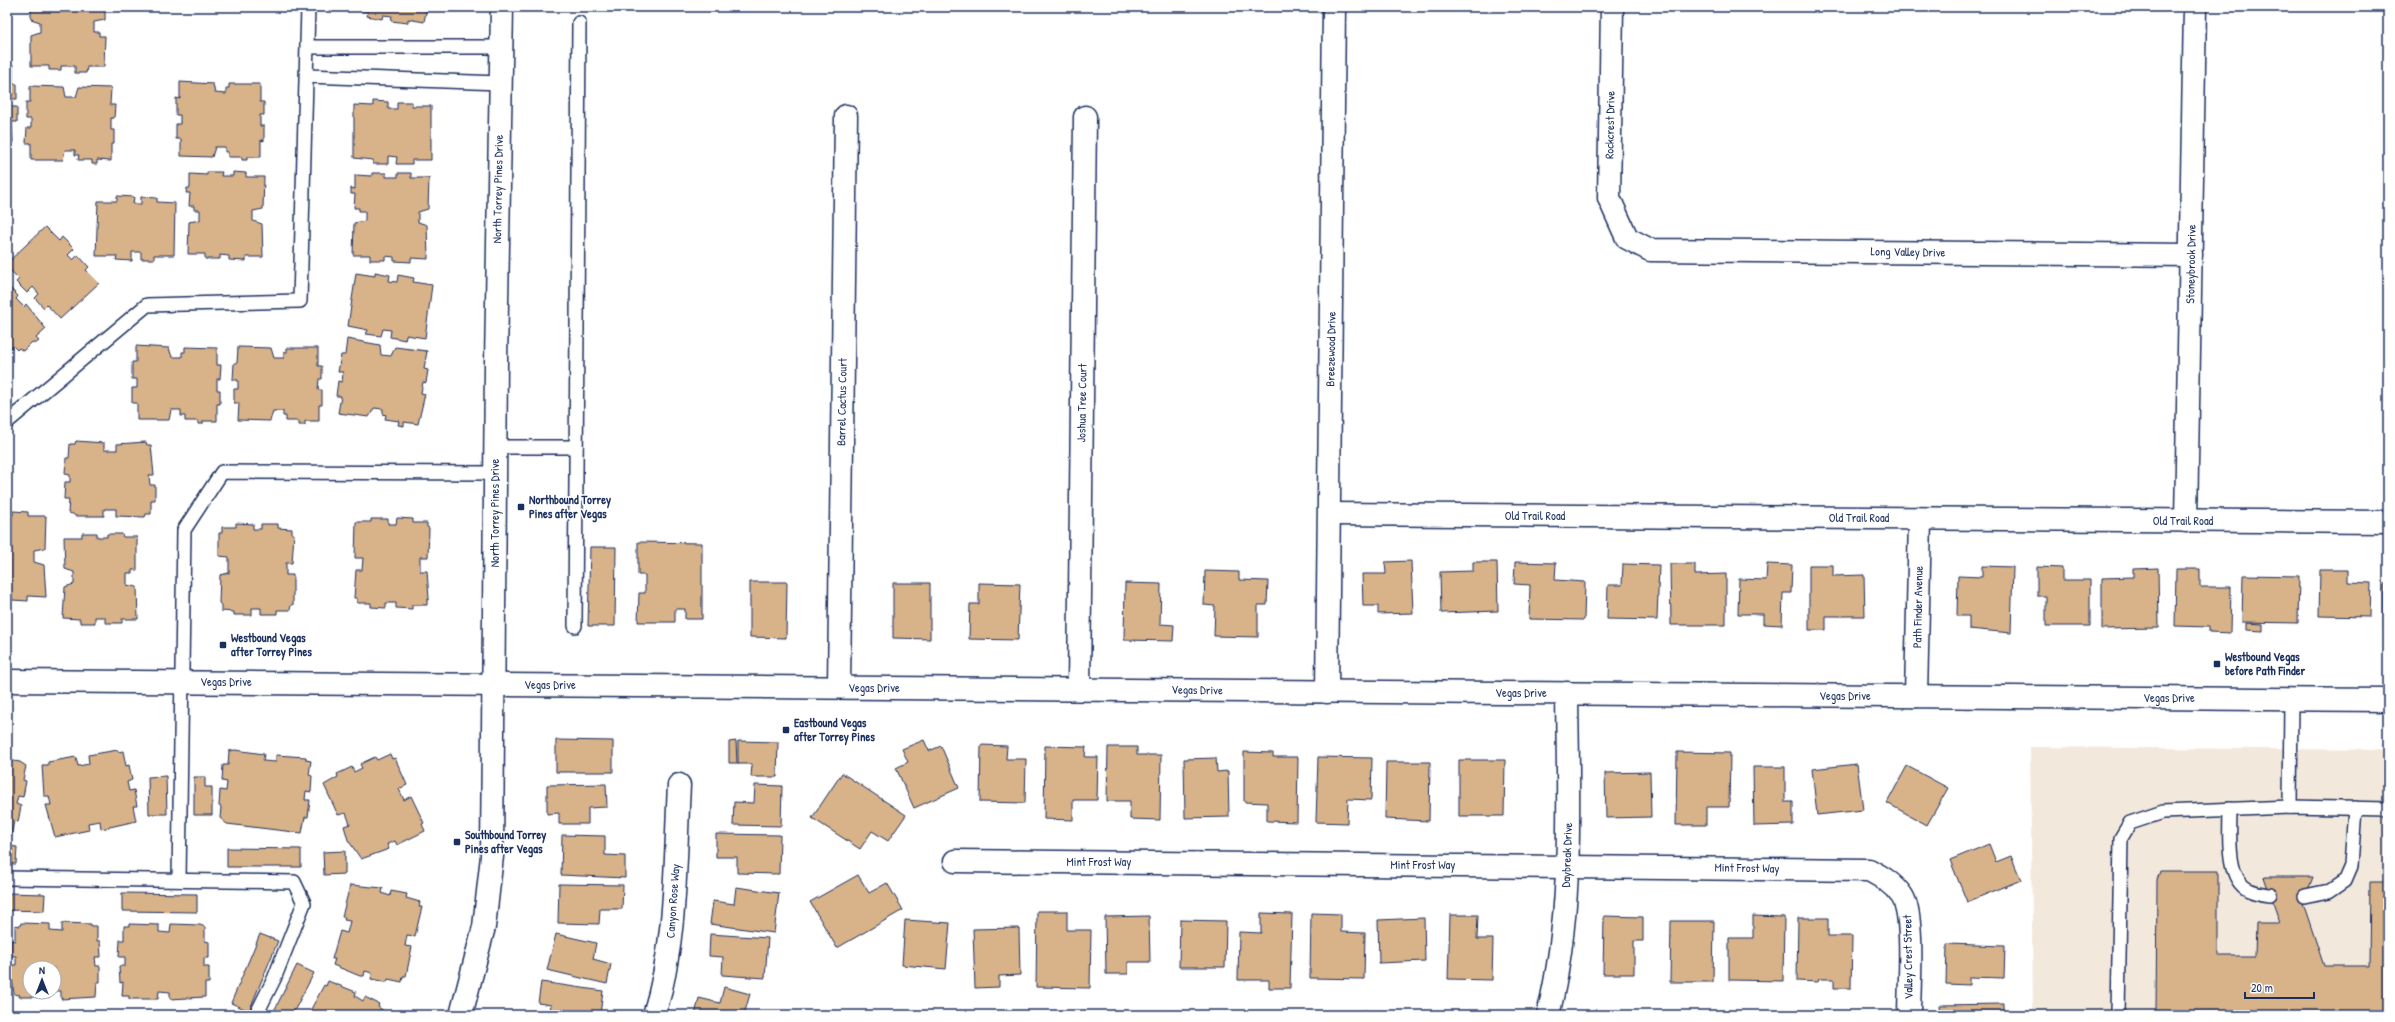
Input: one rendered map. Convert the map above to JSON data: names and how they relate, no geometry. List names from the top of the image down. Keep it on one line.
{"streets":{"street":["Rockcrest Drive","North Torrey Pines Drive","Long Valley Drive","Stoneybrook Drive","Breezewood Drive","Barrel Cactus Court","Joshua Tree Court","Old Trail Road","Path Finder Avenue","Vegas Drive","Daybreak Drive","Mint Frost Way","Canyon Rose Way","Valley Crest Street"]},"crossings":[["Rockcrest Drive","Long Valley Drive"],["North Torrey Pines Drive","Vegas Drive"],["Long Valley Drive","Stoneybrook Drive"],["Stoneybrook Drive","Old Trail Road"],["Breezewood Drive","Old Trail Road"],["Breezewood Drive","Vegas Drive"],["Barrel Cactus Court","Vegas Drive"],["Joshua Tree Court","Vegas Drive"],["Old Trail Road","Path Finder Avenue"],["Path Finder Avenue","Vegas Drive"],["Vegas Drive","Daybreak Drive"],["Daybreak Drive","Mint Frost Way"],["Mint Frost Way","Valley Crest Street"]],"places":{"transit":["Northbound Torrey Pines after Vegas","Westbound Vegas after Torrey Pines","Westbound Vegas before Path Finder","Eastbound Vegas after Torrey Pines","Southbound Torrey Pines after Vegas"]},"scale_bar":"20 m","north":"top"}
